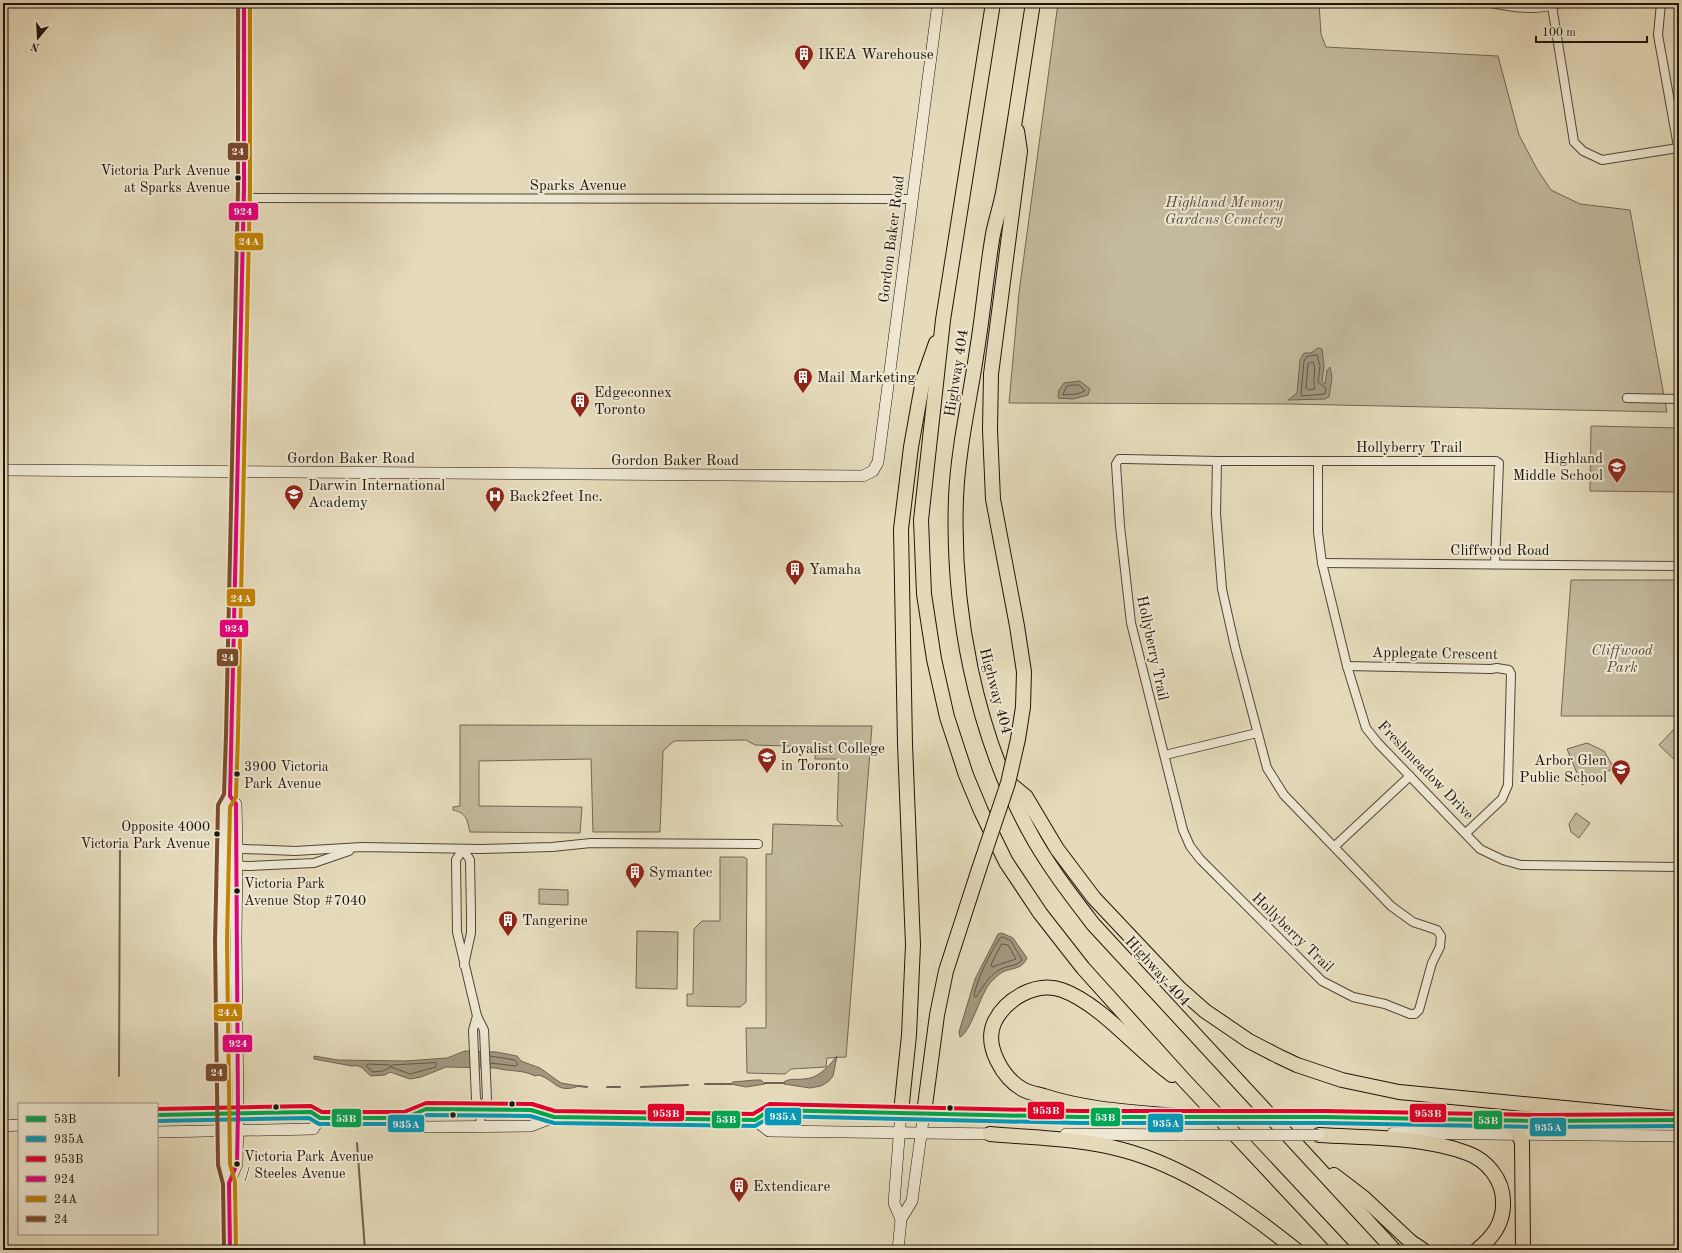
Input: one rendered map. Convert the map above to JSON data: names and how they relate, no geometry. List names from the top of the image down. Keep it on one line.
{"streets":{"highway":["Highway 404"],"main road":["Gordon Baker Road"],"street":["Sparks Avenue","Hollyberry Trail","Cliffwood Road","Applegate Crescent","Freshmeadow Drive"]},"crossings":[["Sparks Avenue","Gordon Baker Road"],["Hollyberry Trail","Cliffwood Road"],["Hollyberry Trail","Freshmeadow Drive"],["Cliffwood Road","Freshmeadow Drive"],["Applegate Crescent","Freshmeadow Drive"]],"parks":["Highland Memory Gardens Cemetery","Cliffwood Park"],"places":{"building":["IKEA Warehouse","Mail Marketing","Edgeconnex Toronto","Yamaha","Symantec","Tangerine","Extendicare"],"other":["Victoria Park Avenue at Sparks Avenue","3900 Victoria Park Avenue","Opposite 4000 Victoria Park Avenue","Victoria Park Avenue Stop #7040","Victoria Park Avenue / Steeles Avenue"],"school or university":["Highland Middle School","Darwin International Academy","Loyalist College in Toronto","Arbor Glen Public School"],"hospital":["Back2feet Inc."]},"lines":["transit line 924","transit line 24A","transit line 24","transit line 953B","transit line 53B","transit line 935A"],"legend":["53B","935A","953B","924","24A","24"],"scale_bar":"100 m","north":"bottom"}
